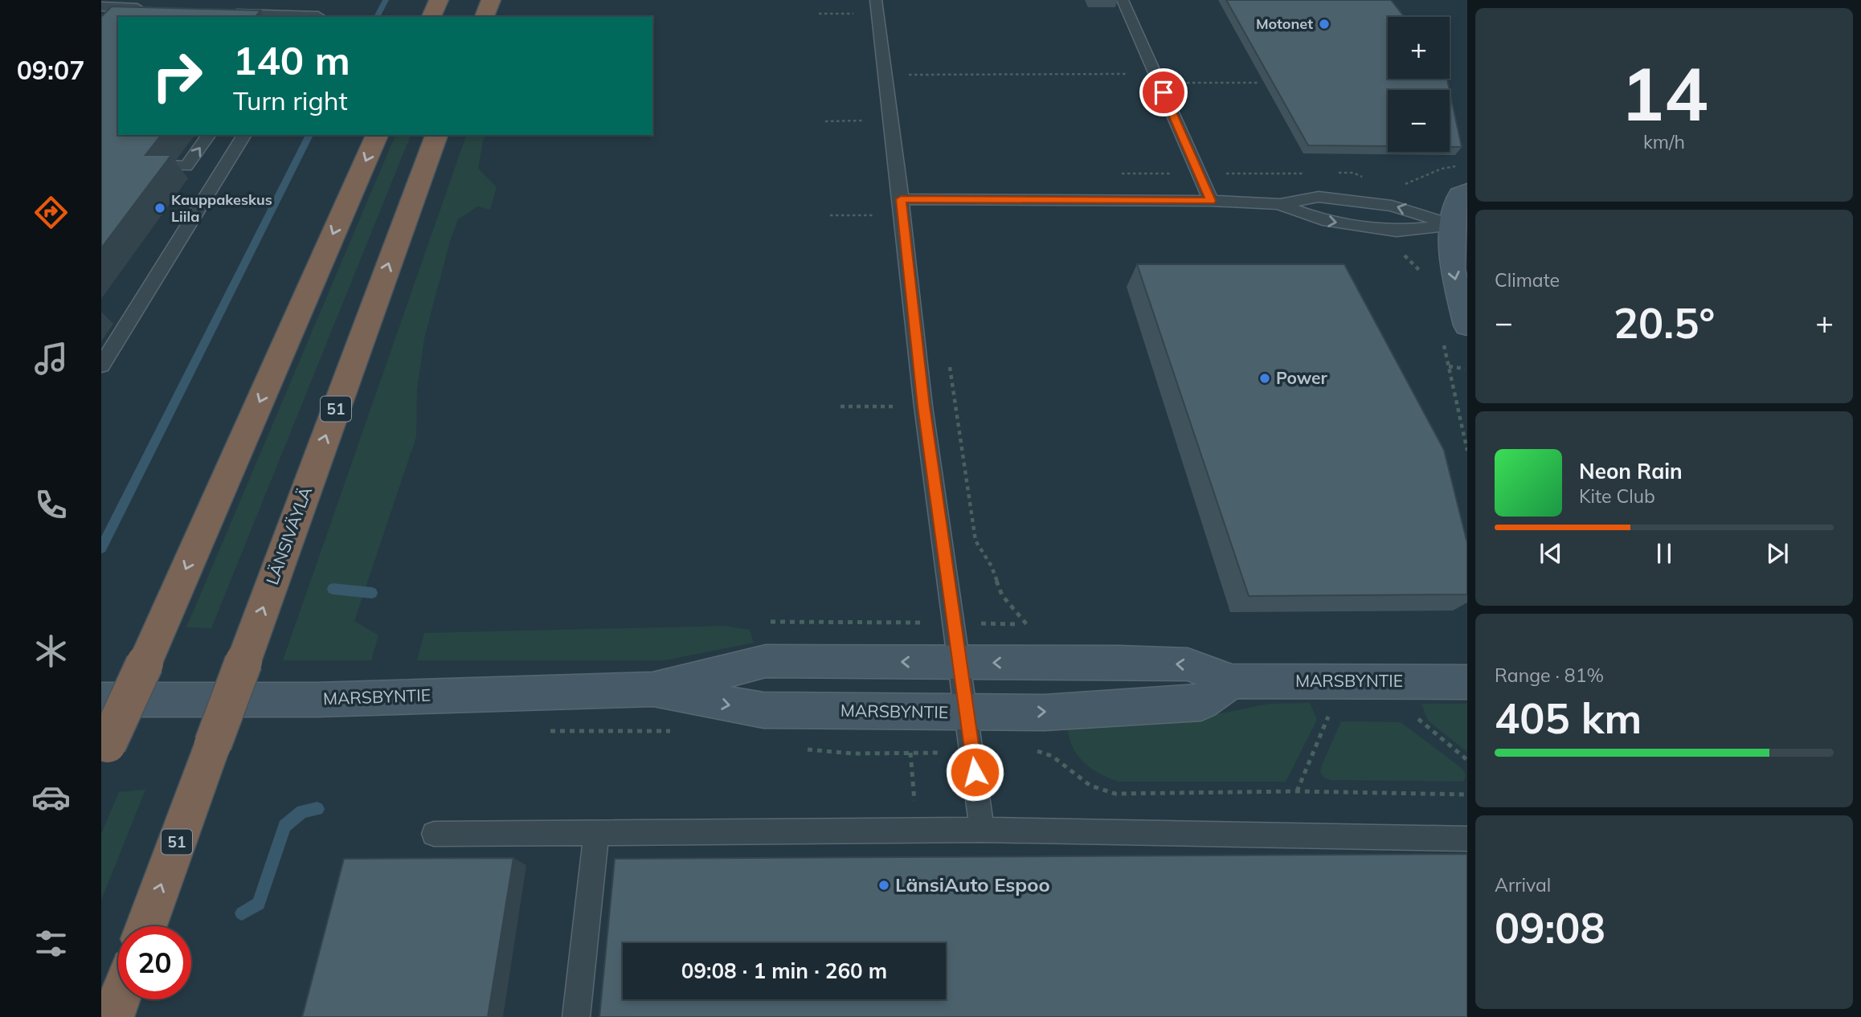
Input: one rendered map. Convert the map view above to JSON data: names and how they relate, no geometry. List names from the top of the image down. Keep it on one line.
{"streets":{"highway":["51","LÄNSIVÄYLÄ"],"main road":["MARSBYNTIE"]},"places":["Motonet","Kauppakeskus Liila","Power","LänsiAuto Espoo"],"page":{"tabs":"09:07","tile":[["14","km/h"],"Climate",["Range · 81%","405 km"],["Arrival","09:08"]],"map_buttons":["+","−"],"turn":["140 m","Turn right"],"heat":["−","20.5°","+"],"song":["Neon Rain","Kite Club"],"limit":"20","trip":"09:08 · 1 min · 260 m"}}
